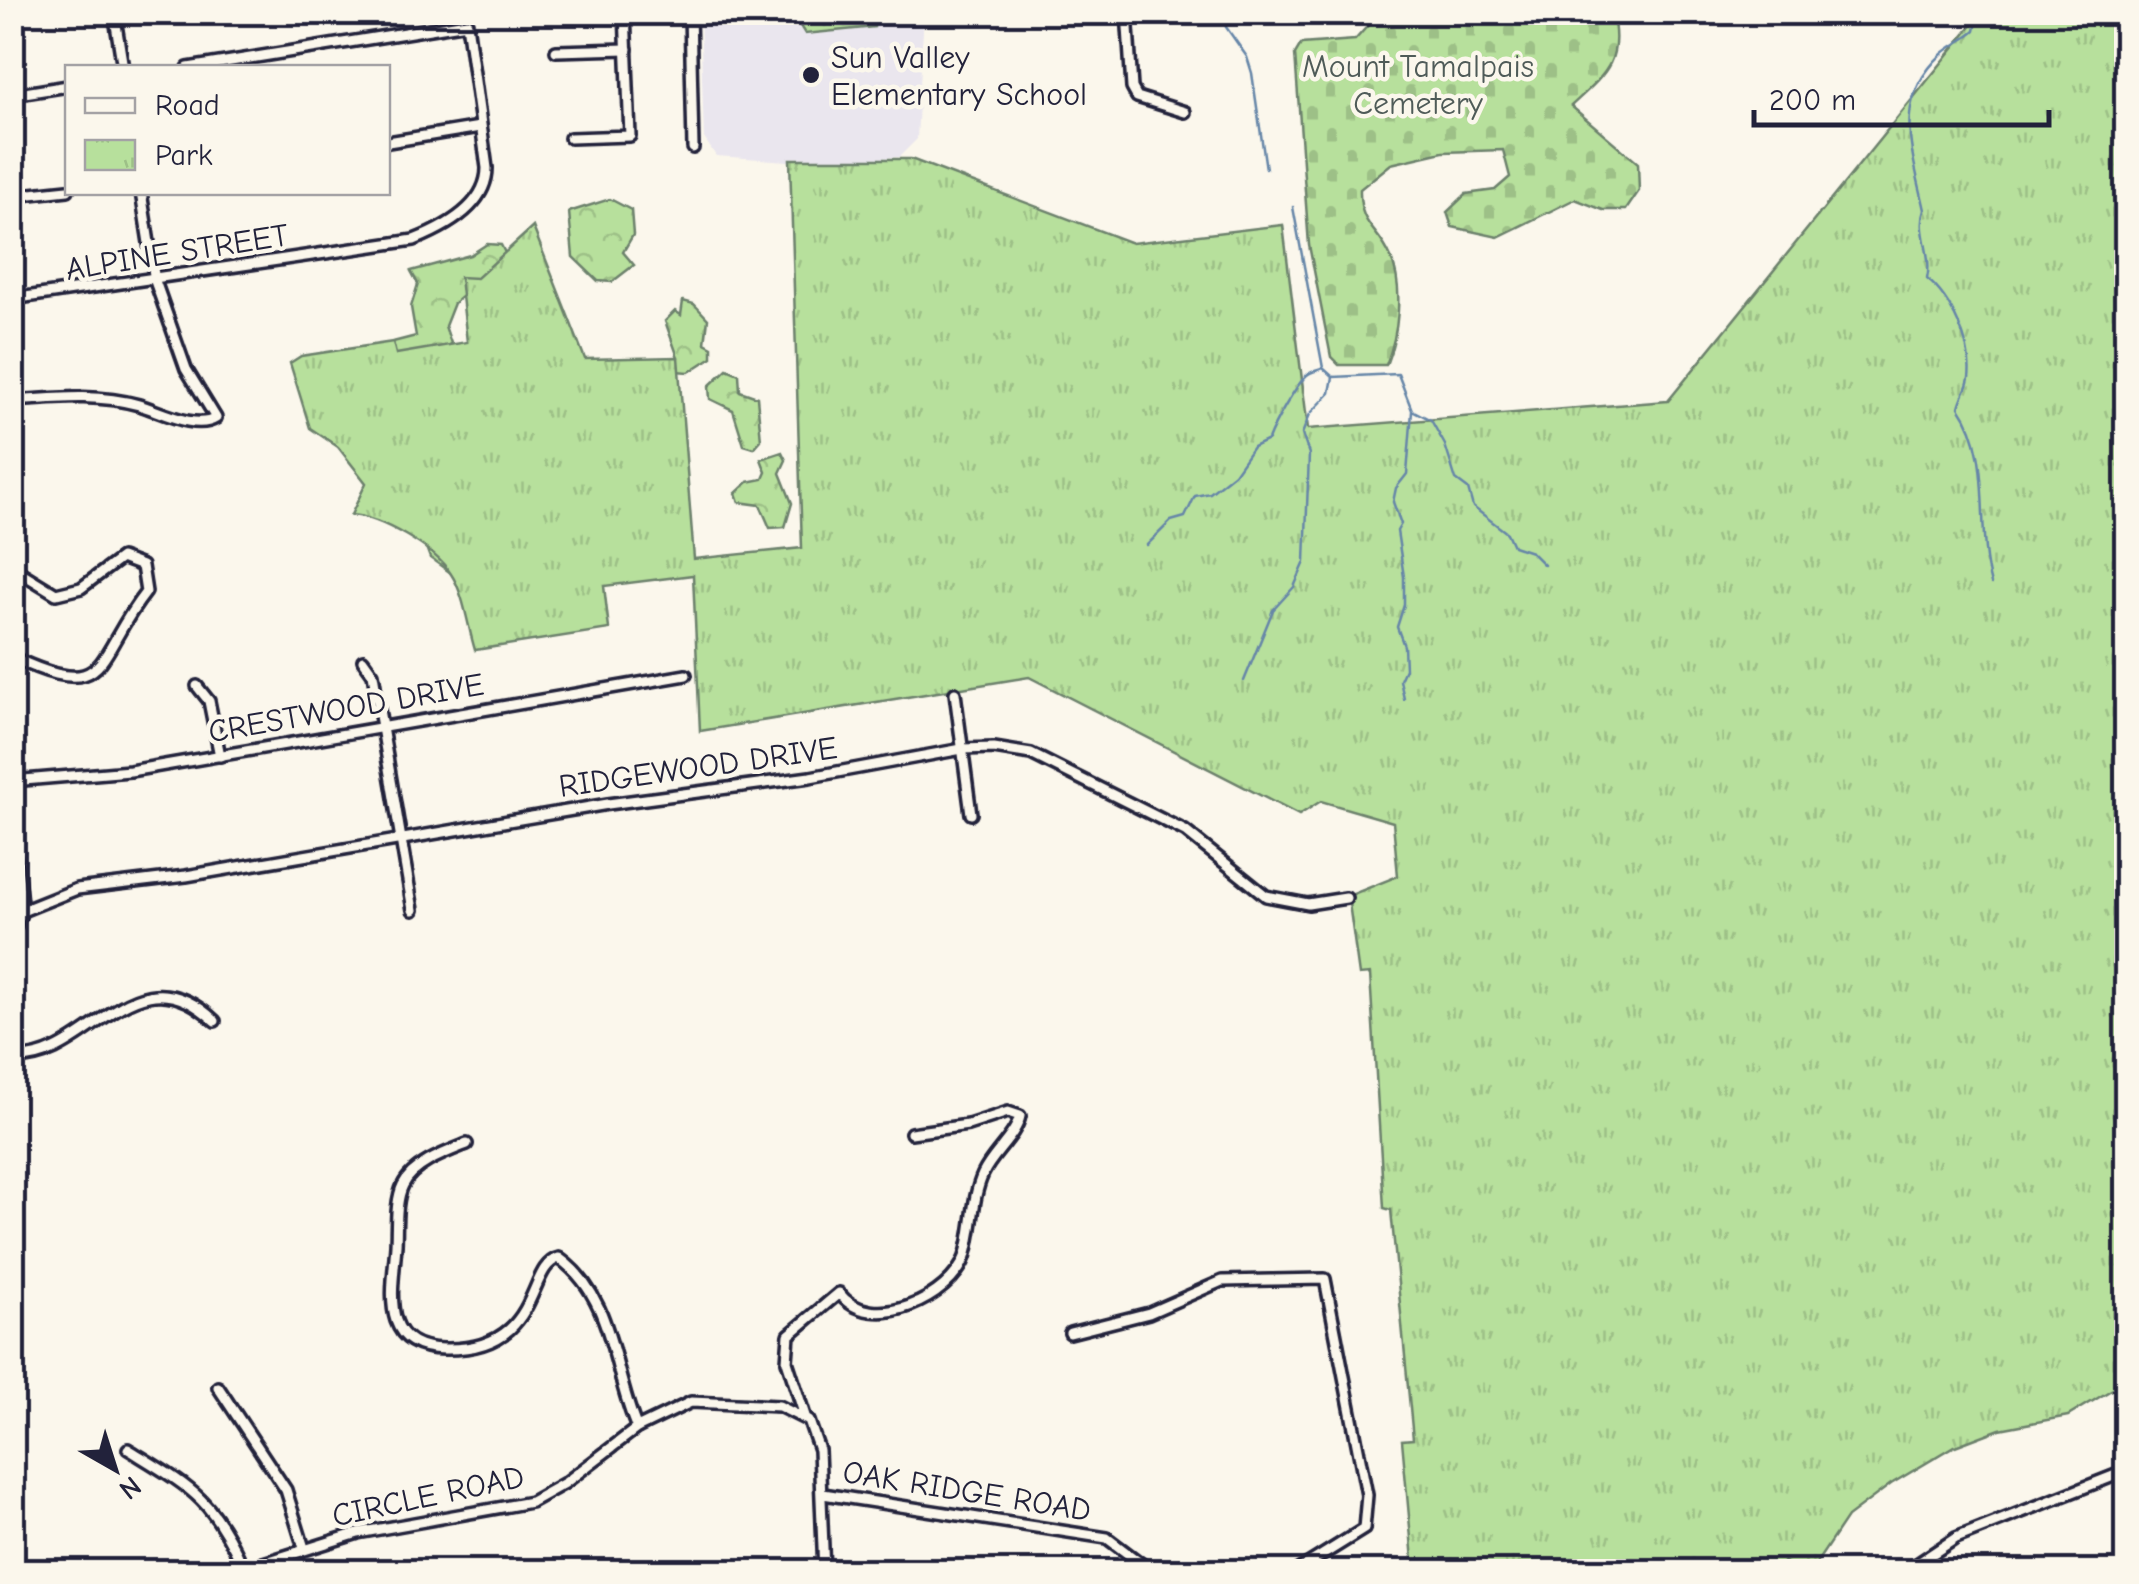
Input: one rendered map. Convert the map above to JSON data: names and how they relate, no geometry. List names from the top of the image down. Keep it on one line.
{"streets":{"street":["ALPINE STREET","CRESTWOOD DRIVE","RIDGEWOOD DRIVE","OAK RIDGE ROAD","CIRCLE ROAD"]},"parks":["Mount Tamalpais Cemetery"],"places":["Sun Valley Elementary School"],"legend":["Road","Park"],"scale_bar":"200 m","north":"bottom right"}
